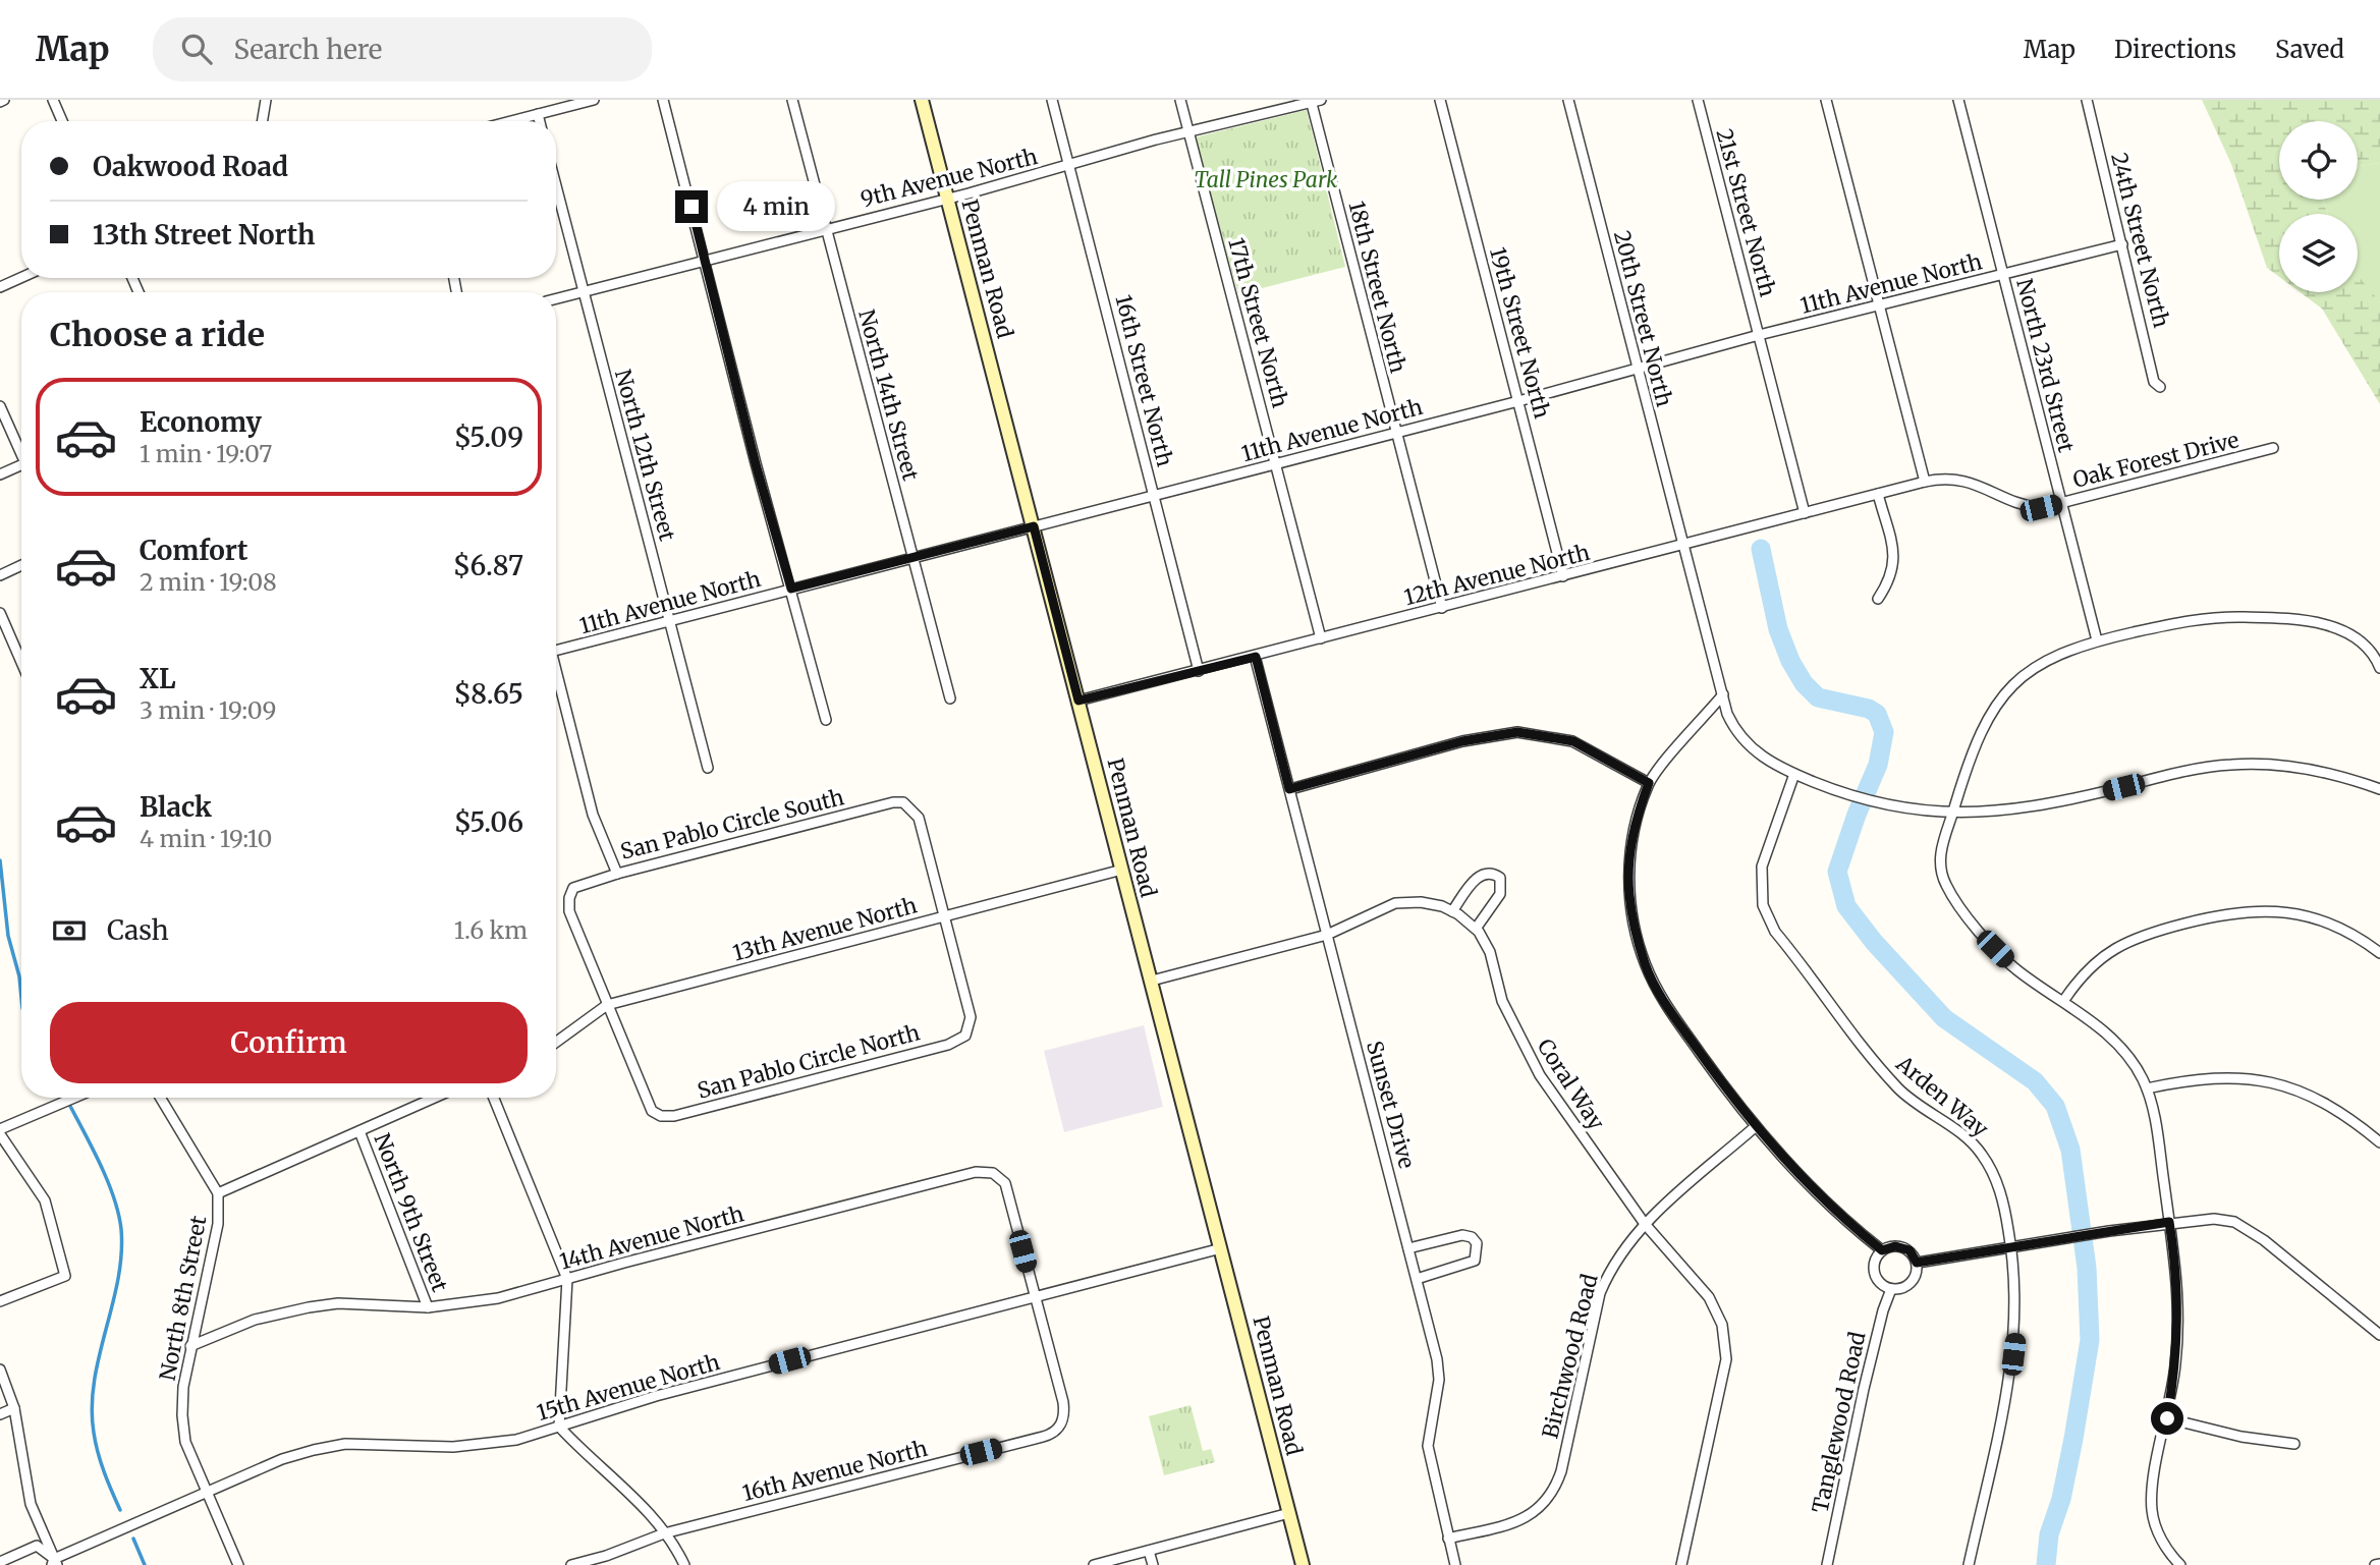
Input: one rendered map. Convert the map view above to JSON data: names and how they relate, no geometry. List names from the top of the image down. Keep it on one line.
{"streets":{"street":["9th Avenue North","21st Street North","24th Street North","Penman Road","11th Avenue North","18th Street North","20th Street North","17th Street North","19th Street North","North 23rd Street","16th Street North","North 14th Street","North 12th Street","Oak Forest Drive","12th Avenue North","San Pablo Circle South","13th Avenue North","San Pablo Circle North","Coral Way","Arden Way","Sunset Drive","North 9th Street","14th Avenue North","North 8th Street","Birchwood Road","15th Avenue North","Tanglewood Road","16th Avenue North"]},"crossings":[["9th Avenue North","Penman Road"],["9th Avenue North","18th Street North"],["9th Avenue North","17th Street North"],["9th Avenue North","16th Street North"],["9th Avenue North","North 14th Street"],["9th Avenue North","North 12th Street"],["21st Street North","11th Avenue North"],["21st Street North","12th Avenue North"],["24th Street North","11th Avenue North"],["Penman Road","11th Avenue North"],["Penman Road","12th Avenue North"],["Penman Road","13th Avenue North"],["Penman Road","Coral Way"],["Penman Road","15th Avenue North"],["11th Avenue North","18th Street North"],["11th Avenue North","20th Street North"],["11th Avenue North","17th Street North"],["11th Avenue North","19th Street North"],["11th Avenue North","North 23rd Street"],["11th Avenue North","16th Street North"],["11th Avenue North","North 14th Street"],["11th Avenue North","North 12th Street"],["18th Street North","12th Avenue North"],["20th Street North","12th Avenue North"],["20th Street North","Arden Way"],["17th Street North","12th Avenue North"],["19th Street North","12th Avenue North"],["North 23rd Street","Oak Forest Drive"],["16th Street North","12th Avenue North"],["Oak Forest Drive","12th Avenue North"],["12th Avenue North","Sunset Drive"],["San Pablo Circle South","13th Avenue North"],["San Pablo Circle South","San Pablo Circle North"],["13th Avenue North","San Pablo Circle North"],["Coral Way","Sunset Drive"],["Coral Way","Birchwood Road"],["Sunset Drive","Birchwood Road"],["North 9th Street","14th Avenue North"],["14th Avenue North","North 8th Street"],["14th Avenue North","15th Avenue North"],["14th Avenue North","16th Avenue North"],["North 8th Street","15th Avenue North"],["15th Avenue North","16th Avenue North"]],"parks":["Tall Pines Park"],"page":{"header":"Map","search":"Search here","nav":["Map","Directions","Saved"],"banner":["Oakwood Road","13th Street North"],"bubble":"4 min","heading":"Choose a ride","list":[{"name":"Economy","note":"1 min · 19:07","value":"$5.09"},{"name":"Comfort","note":"2 min · 19:08","value":"$6.87"},{"name":"XL","note":"3 min · 19:09","value":"$8.65"},{"name":"Black","note":"4 min · 19:10","value":"$5.06"}],"pay":["Cash","1.6 km"],"buttons":"Confirm"}}
